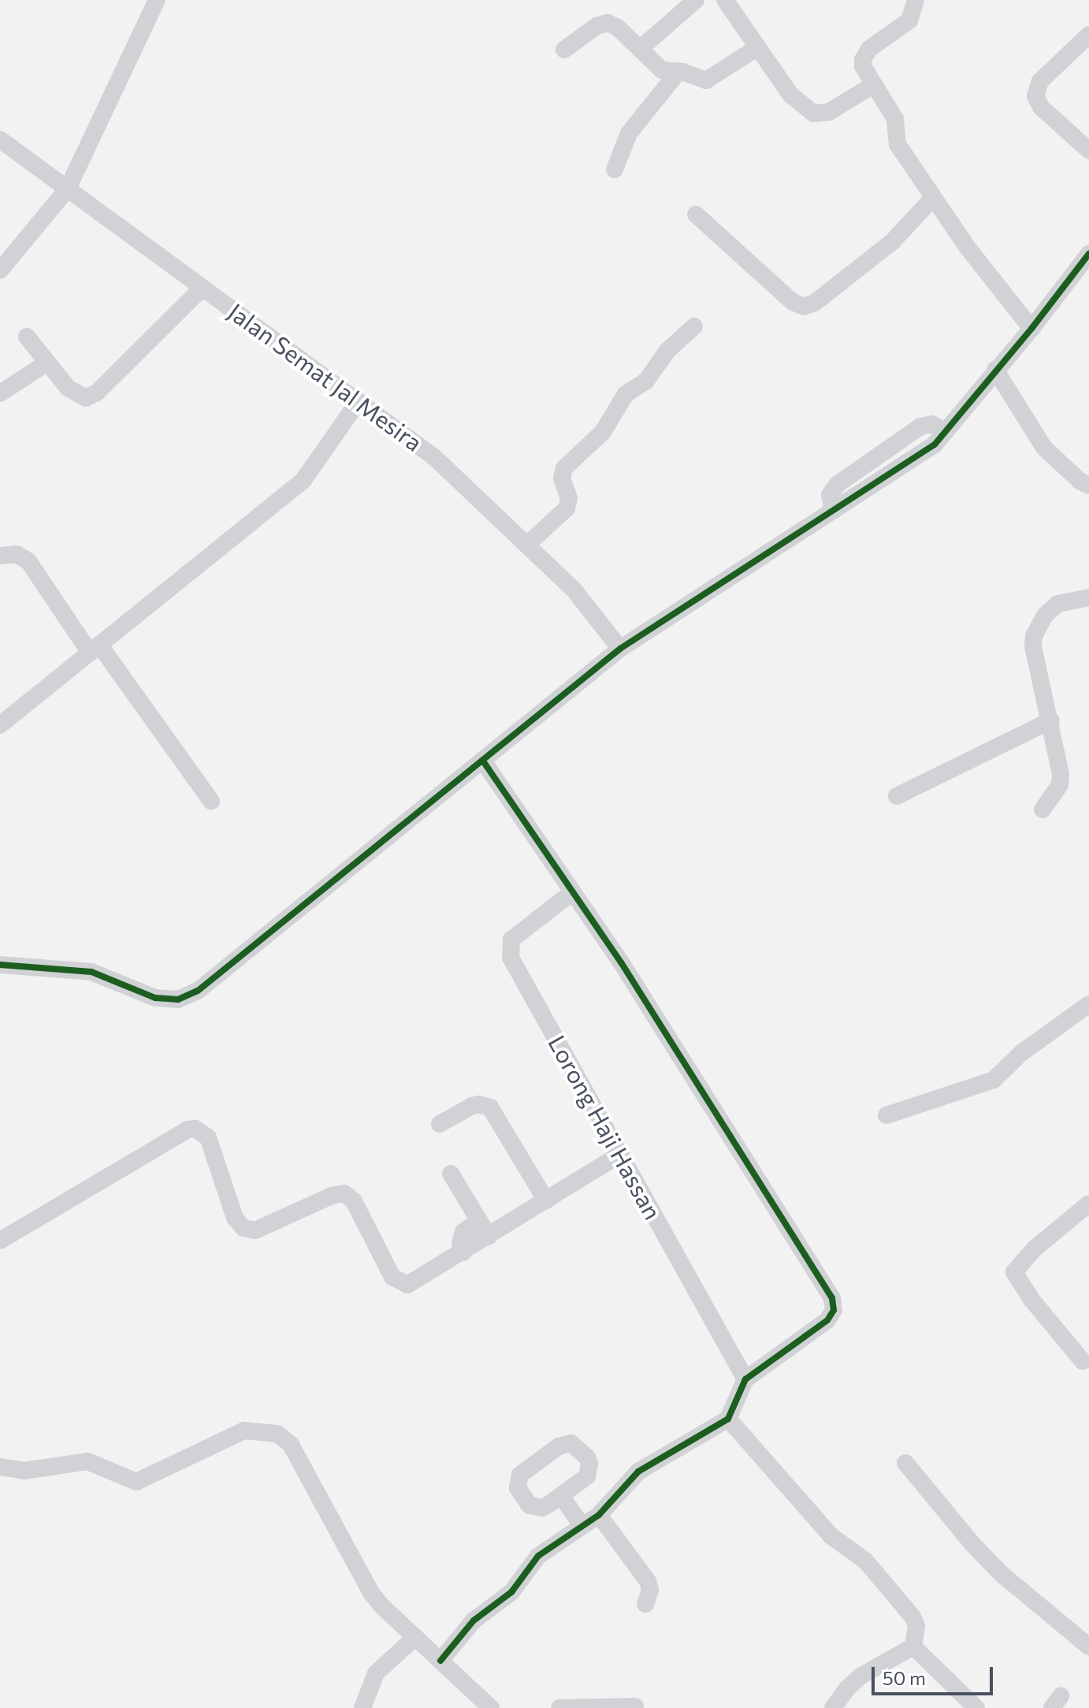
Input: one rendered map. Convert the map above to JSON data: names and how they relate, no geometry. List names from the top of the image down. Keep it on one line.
{"streets":{"street":["Jalan Semat Jal Mesira","Lorong Haji Hassan"]},"scale_bar":"50 m"}
